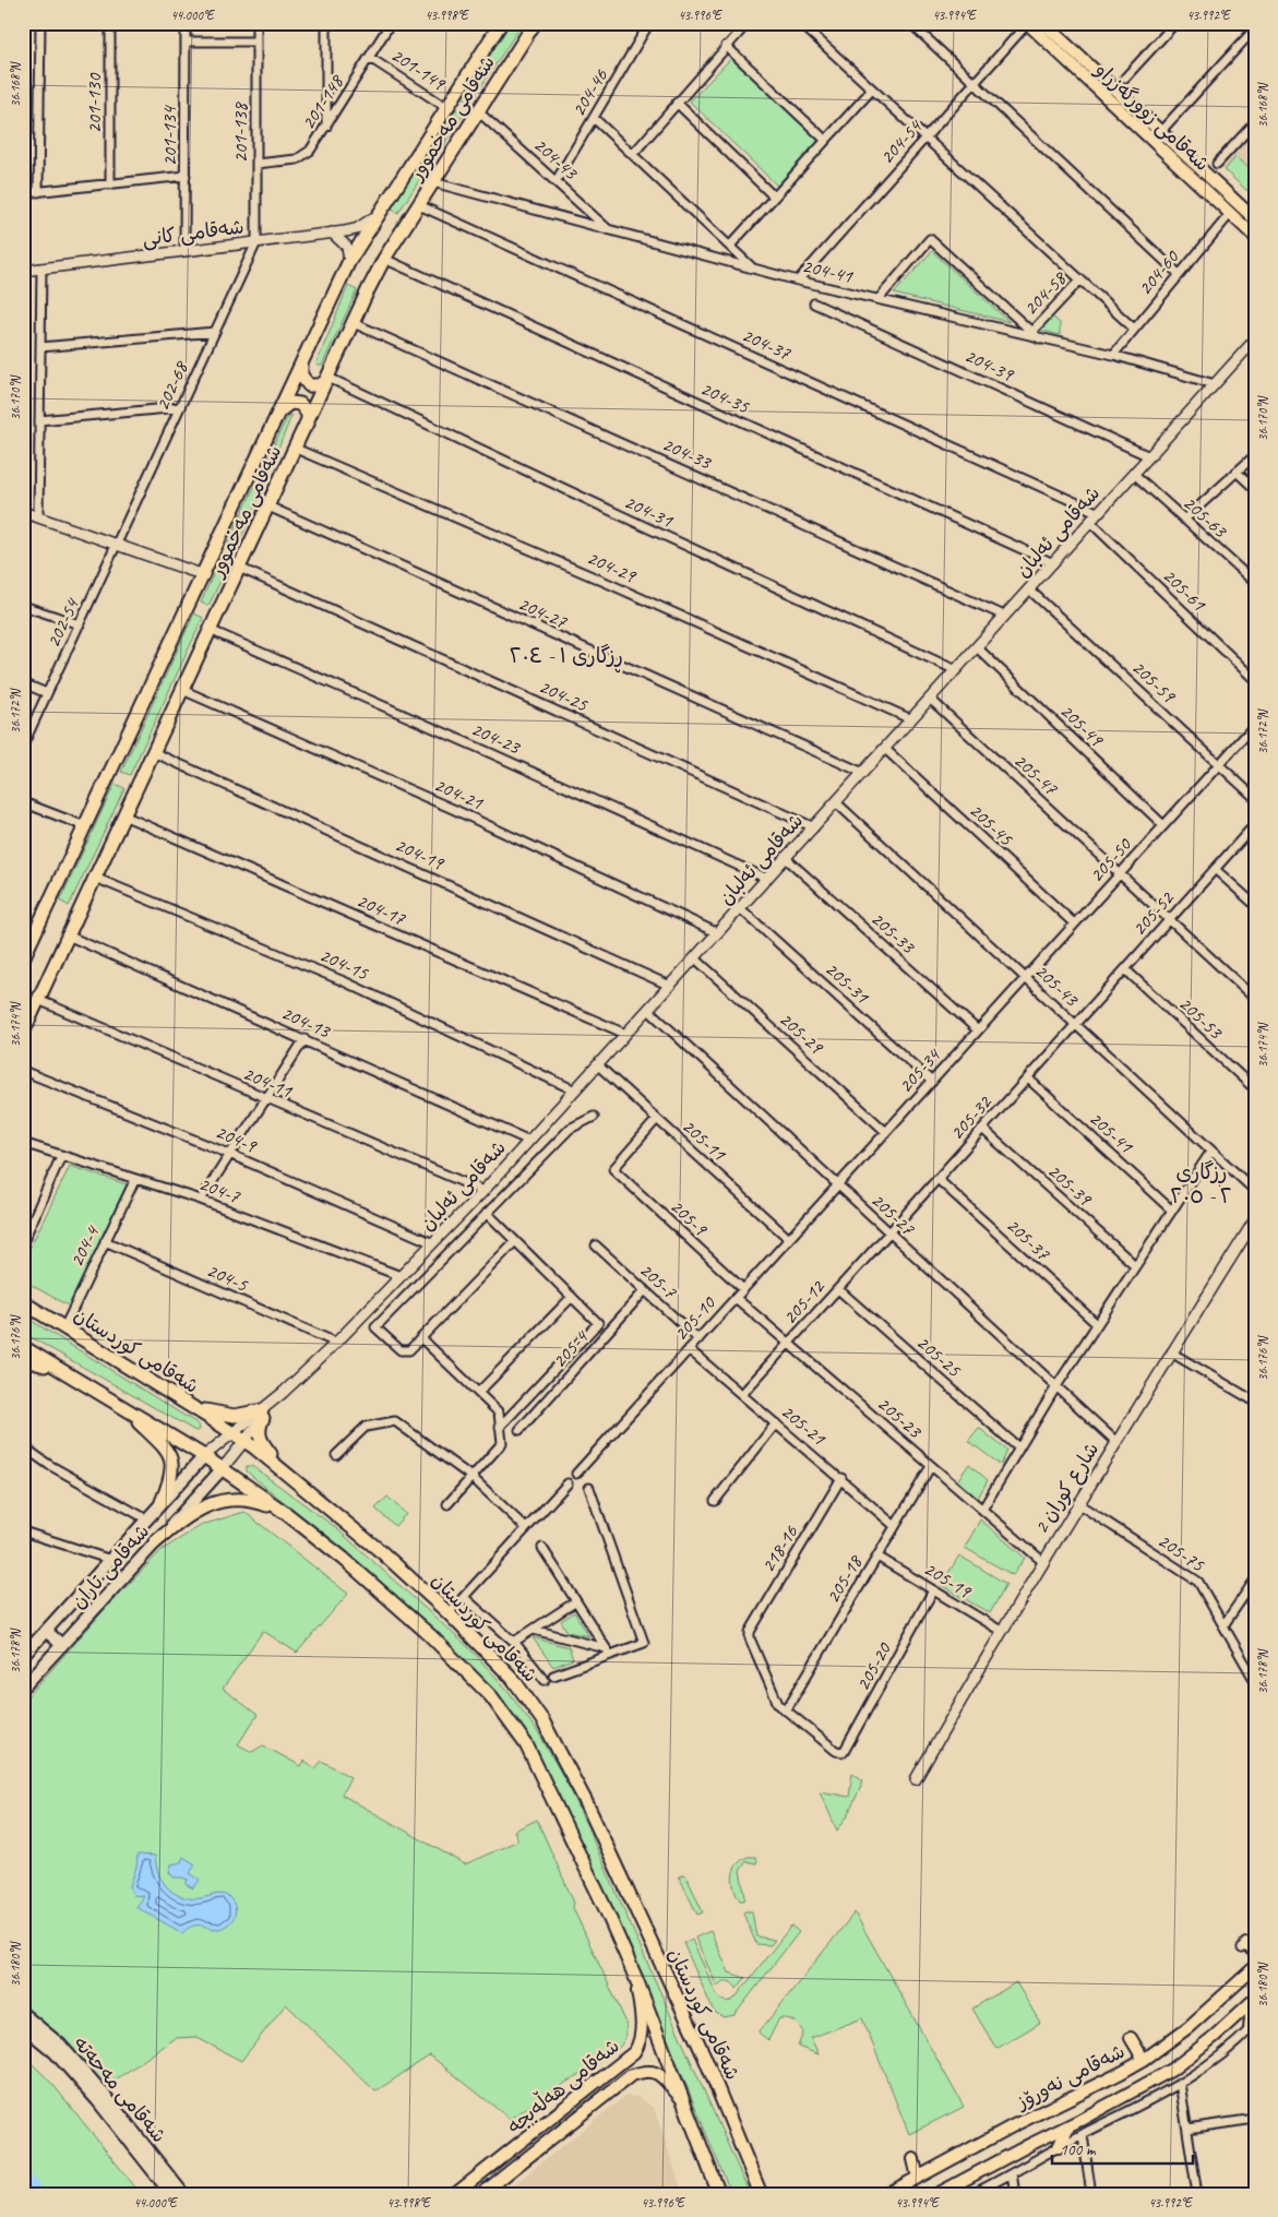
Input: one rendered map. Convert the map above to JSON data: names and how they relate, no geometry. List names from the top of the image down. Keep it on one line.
{"streets":{"highway":["شەقامی مەخموور","شەقامی کوردستان"],"main road":["شەقامی زوورگەزراو","شەقامی تاران","شەقامی نەورۆز","شەقامی هەڵەبجە","شەقامی مەحەتە"],"street":["201-149","204-46","201-148","201-130","201-138","201-134","204-54","204-43","شەقامی کانی","204-41","204-60","204-58","204-37","204-39","202-68","204-35","204-33","204-31","205-63","شەقامی ئەلبان","204-29","205-61","204-27","202-54","205-59","204-25","205-49","204-23","205-47","204-21","205-45","204-19","205-50","204-17","205-52","205-33","204-15","205-31","205-43","205-53","204-13","205-29","205-34","204-11","205-32","205-41","204-9","205-11","205-39","204-7","205-27","205-9","205-37","204-4","204-5","205-7","205-12","205-10","205-4","205-25","205-23","205-21","شارع كوران 2","218-16","205-75","205-18","205-19","205-20"]},"crossings":[["201-149","201-148"],["201-149","شەقامی مەخموور"],["204-46","204-43"],["201-148","201-138"],["شەقامی زوورگەزراو","204-54"],["شەقامی زوورگەزراو","204-60"],["شەقامی مەخموور","204-43"],["شەقامی مەخموور","شەقامی کانی"],["شەقامی مەخموور","204-41"],["شەقامی مەخموور","204-37"],["شەقامی مەخموور","204-35"],["شەقامی مەخموور","204-33"],["شەقامی مەخموور","204-31"],["شەقامی مەخموور","204-29"],["شەقامی مەخموور","204-27"],["شەقامی مەخموور","204-25"],["شەقامی مەخموور","204-23"],["شەقامی مەخموور","204-21"],["شەقامی مەخموور","204-19"],["شەقامی مەخموور","204-17"],["شەقامی مەخموور","204-15"],["شەقامی مەخموور","204-13"],["شەقامی مەخموور","204-11"],["201-138","شەقامی کانی"],["201-138","202-68"],["201-134","شەقامی کانی"],["204-54","204-41"],["204-43","204-41"],["شەقامی کانی","202-68"],["204-41","204-60"],["204-41","شەقامی ئەلبان"],["204-37","شەقامی ئەلبان"],["204-39","شەقامی ئەلبان"],["202-68","202-54"],["204-35","شەقامی ئەلبان"],["204-33","شەقامی ئەلبان"],["204-31","شەقامی ئەلبان"],["205-63","شەقامی ئەلبان"],["شەقامی ئەلبان","204-29"],["شەقامی ئەلبان","205-61"],["شەقامی ئەلبان","204-27"],["شەقامی ئەلبان","205-59"],["شەقامی ئەلبان","204-25"],["شەقامی ئەلبان","205-49"],["شەقامی ئەلبان","204-23"],["شەقامی ئەلبان","205-47"],["شەقامی ئەلبان","204-21"],["شەقامی ئەلبان","205-45"],["شەقامی ئەلبان","204-19"],["شەقامی ئەلبان","204-17"],["شەقامی ئەلبان","205-33"],["شەقامی ئەلبان","204-15"],["شەقامی ئەلبان","205-31"],["شەقامی ئەلبان","205-43"],["شەقامی ئەلبان","204-13"],["شەقامی ئەلبان","205-29"],["شەقامی ئەلبان","204-11"],["شەقامی ئەلبان","204-9"],["شەقامی ئەلبان","205-11"],["شەقامی ئەلبان","204-7"],["شەقامی ئەلبان","205-27"],["شەقامی ئەلبان","204-5"],["شەقامی ئەلبان","شەقامی کوردستان"],["شەقامی ئەلبان","شەقامی تاران"],["205-59","205-50"],["205-49","205-50"],["205-47","205-50"],["205-47","205-52"],["205-45","205-50"],["205-50","205-43"],["205-50","205-34"],["205-52","205-43"],["205-52","205-53"],["205-52","205-32"],["205-33","205-34"],["205-31","205-34"],["205-43","205-34"],["205-43","205-32"],["205-29","205-34"],["205-34","205-27"],["205-34","205-10"],["205-32","205-41"],["205-32","205-39"],["205-32","205-27"],["205-32","205-37"],["205-32","205-12"],["205-11","205-9"],["205-11","205-10"],["204-7","204-4"],["205-27","205-12"],["205-27","205-10"],["205-27","شارع كوران 2"],["205-9","205-10"],["204-4","204-5"],["204-4","شەقامی کوردستان"],["205-7","205-10"],["205-7","205-4"],["205-12","205-25"],["205-12","205-23"],["205-12","205-21"],["205-10","205-23"],["205-10","205-21"],["205-23","شارع كوران 2"],["205-23","205-18"],["205-21","218-16"],["205-21","205-18"],["شارع كوران 2","205-75"],["شارع كوران 2","205-19"],["218-16","205-18"],["218-16","205-20"],["205-18","205-19"],["205-18","205-20"],["205-19","205-20"]],"districts":["ڕزگاری ١ - ٢٠٤","ڕزگاری ٢ - ٢٠٥"],"scale_bar":"100 m","coordinates":["44.000°E","43.998°E","43.996°E","43.994°E","43.992°E","36.168°N","36.170°N","36.172°N","36.174°N","36.176°N","36.178°N","36.180°N"]}
